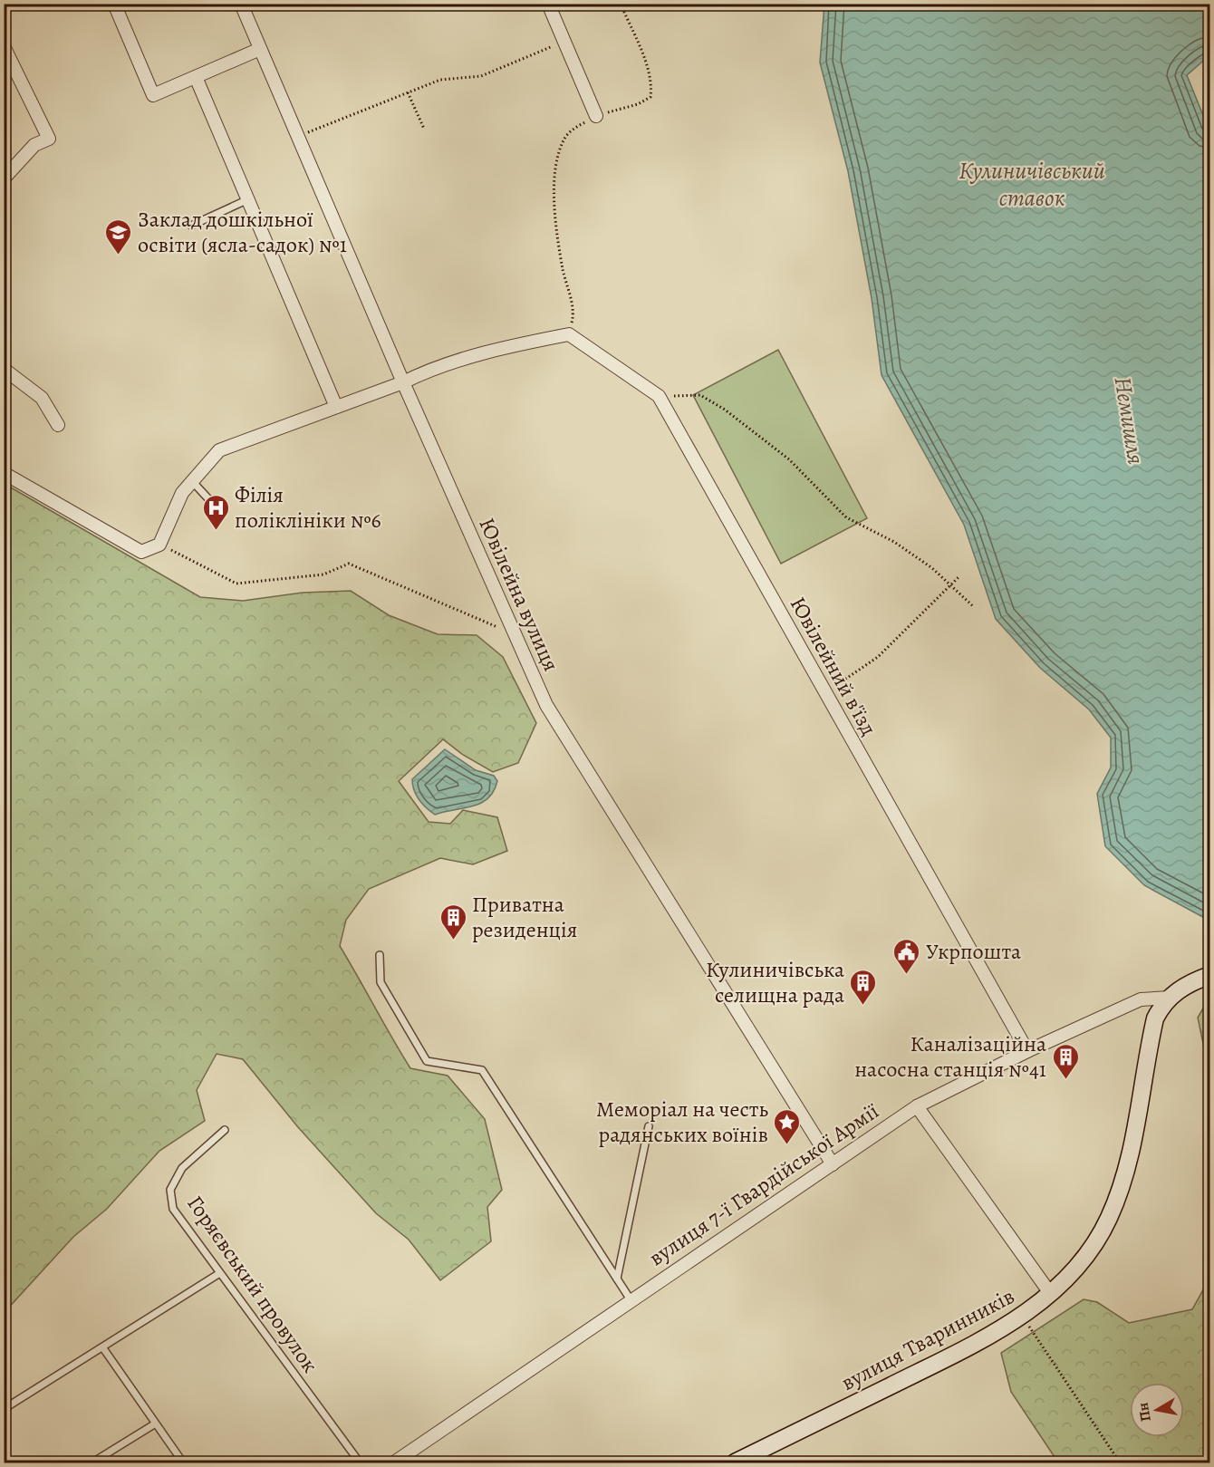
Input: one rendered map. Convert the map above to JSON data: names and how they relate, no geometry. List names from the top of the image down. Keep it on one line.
{"streets":{"main road":["вулиця 7-ї Гвардійської Армії","вулиця Тваринників"],"street":["Ювілейна вулиця","Ювілейний в'їзд"],"lane":["Горяєвський провулок"]},"crossings":[["Ювілейна вулиця","вулиця 7-ї Гвардійської Армії"],["Ювілейний в'їзд","вулиця 7-ї Гвардійської Армії"],["вулиця 7-ї Гвардійської Армії","вулиця Тваринників"]],"water":["Кулиничівський ставок","Немишля"],"places":{"school or university":["Заклад дошкільної освіти (ясла-садок) №1"],"hospital":["Філія поліклініки №6"],"building":["Приватна резиденція","Кулиничівська селищна рада","Каналізаційна насосна станція №41"],"public building":["Укрпошта"],"place":["Меморіал на честь радянських воїнів"]},"north":"left"}
